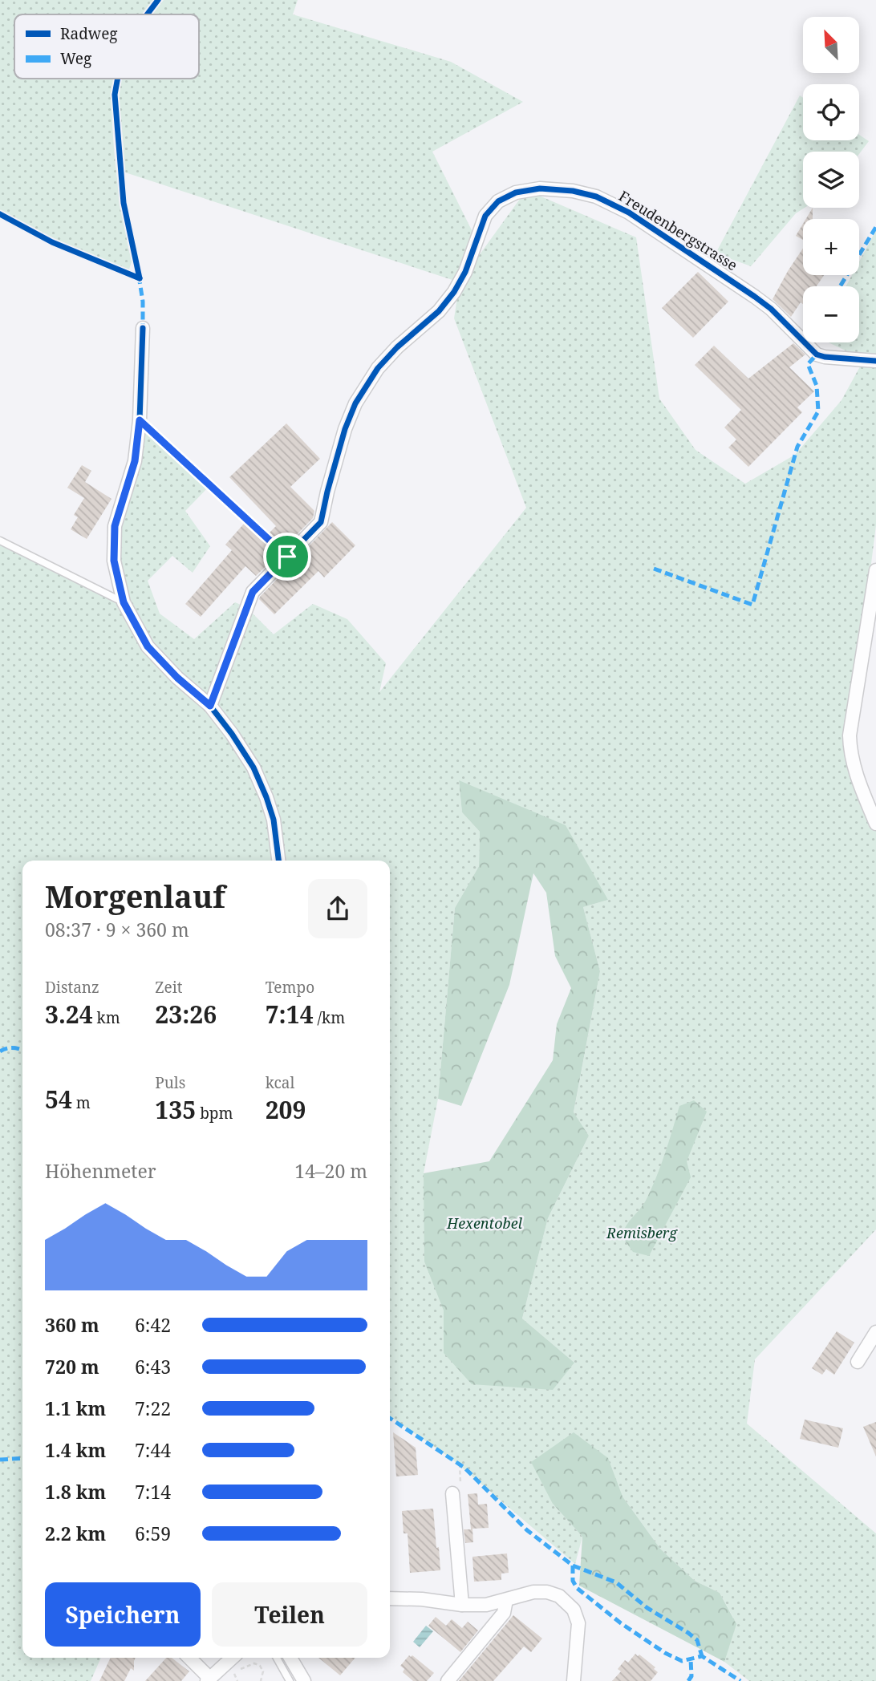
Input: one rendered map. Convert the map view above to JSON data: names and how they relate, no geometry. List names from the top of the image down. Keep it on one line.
{"streets":{"street":["Freudenbergstrasse"]},"parks":["Hexentobel","Remisberg"],"legend":["Radweg","Weg"],"north":"top left","page":{"map_buttons":["+","−"],"heading":["Morgenlauf","08:37 · 9 × 360 m"],"stats":[["Distanz","3.24 km"],["Zeit","23:26"],["Tempo","7:14 /km"],["54 m"],["Puls","135 bpm"],["kcal","209"]],"chart":["Höhenmeter","14–20 m"],"list":[{"name":"360 m","note":"6:42"},{"name":"720 m","note":"6:43"},{"name":"1.1 km","note":"7:22"},{"name":"1.4 km","note":"7:44"},{"name":"1.8 km","note":"7:14"},{"name":"2.2 km","note":"6:59"}],"buttons":["Speichern","Teilen"]}}
